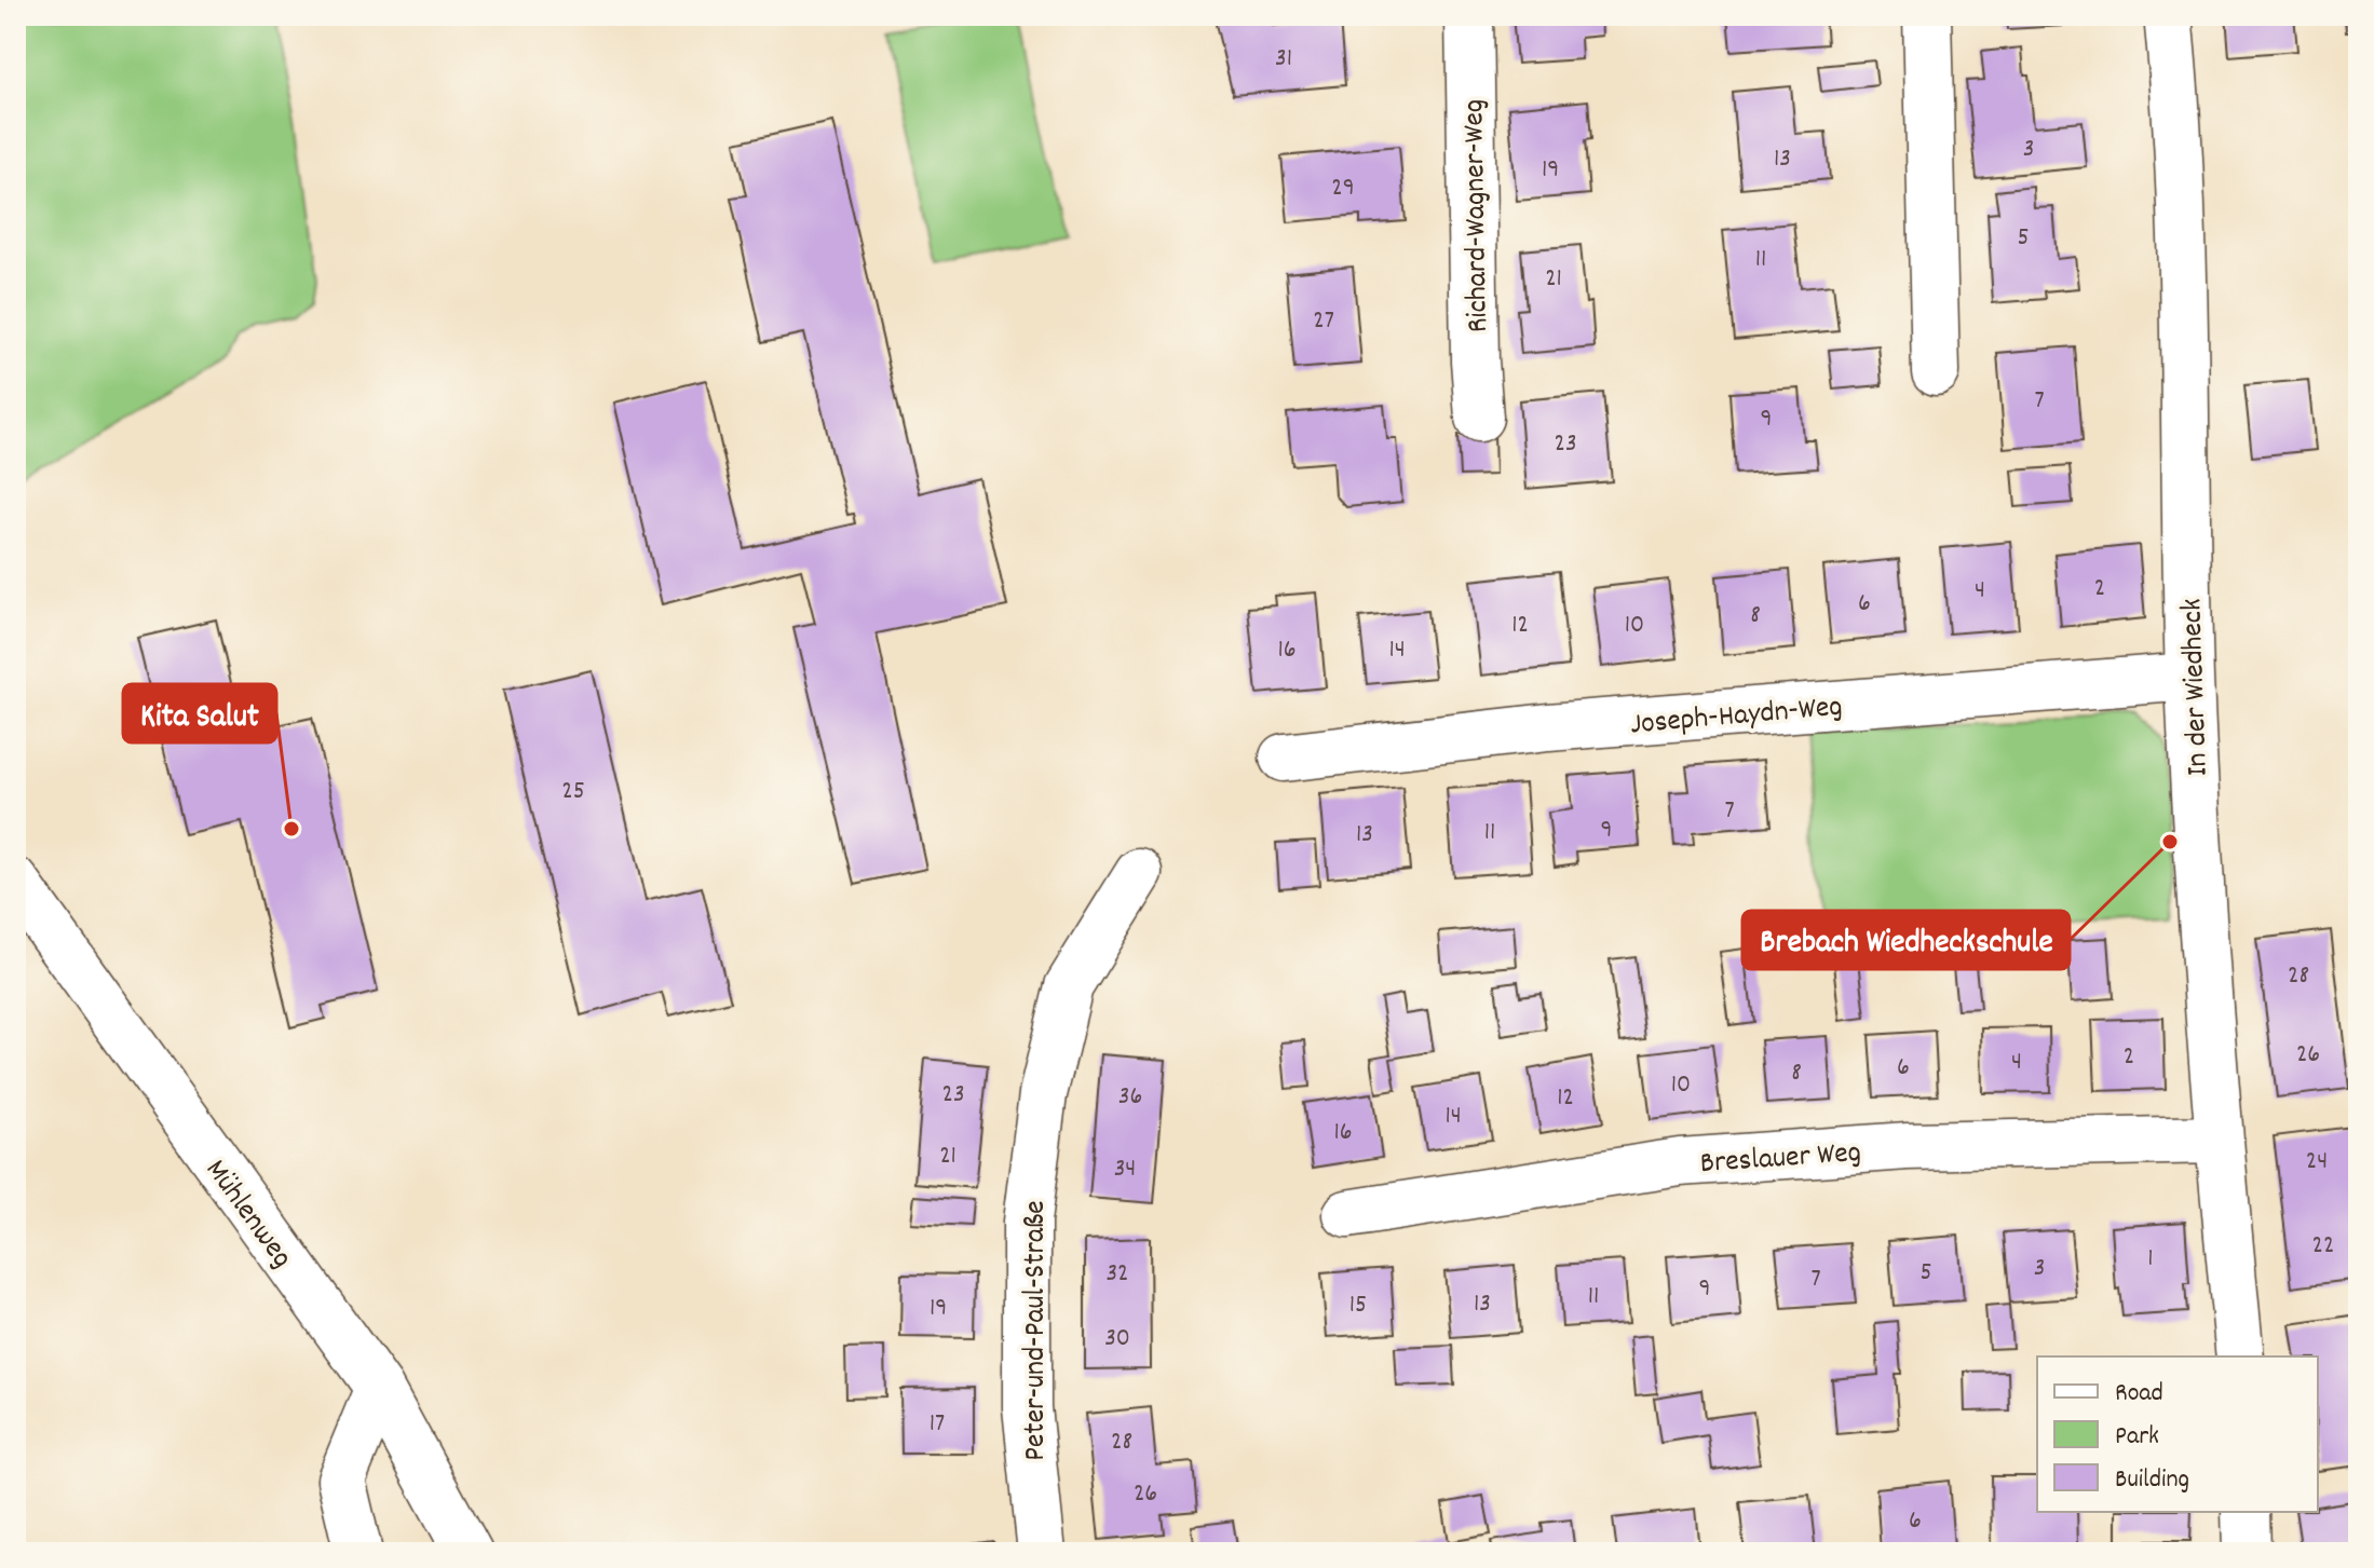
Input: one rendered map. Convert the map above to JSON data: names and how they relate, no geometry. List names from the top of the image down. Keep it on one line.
{"streets":{"street":["Richard-Wagner-Weg","In der Wiedheck","Joseph-Haydn-Weg","Breslauer Weg","Mühlenweg","Peter-und-Paul-Straße"]},"crossings":[["In der Wiedheck","Joseph-Haydn-Weg"],["In der Wiedheck","Breslauer Weg"]],"places":["Kita Salut","Brebach Wiedheckschule"],"house_numbers":["31","3","13","19","29","5","11","21","27","7","9","23","2","4","6","8","12","10","16","14","25","7","9","11","13","28","26","2","4","6","8","10","23","36","12","14","16","21","24","34","22","1","3","5","32","7","9","11","13","15","19","30","17","28","26","6"],"legend":["Road","Park","Building"]}
